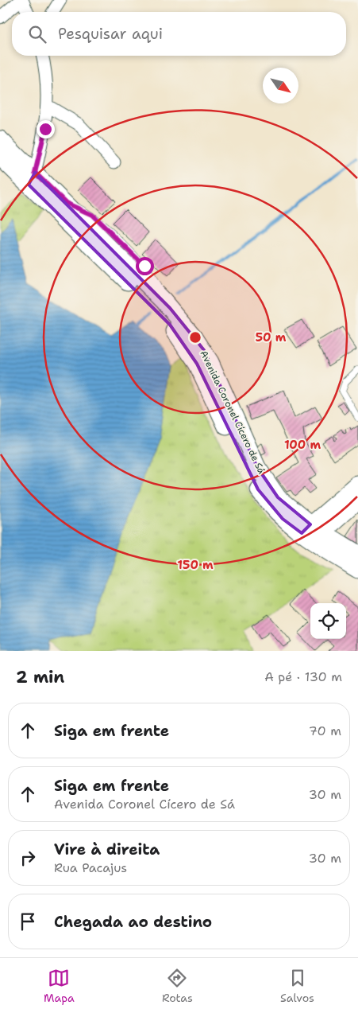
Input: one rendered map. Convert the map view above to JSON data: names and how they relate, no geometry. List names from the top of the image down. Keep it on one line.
{"streets":{"main road":["Avenida Coronel Cícero de Sá"]},"north":"bottom right","page":{"search":"Pesquisar aqui","heading":["2 min","A pé · 130 m"],"list":[["Siga em frente","70 m"],["Siga em frente","Avenida Coronel Cícero de Sá","30 m"],["Vire à direita","Rua Pacajus","30 m"],"Chegada ao destino"],"nav":["Mapa","Rotas","Salvos"]},"rings":["50 m","100 m","150 m"]}
